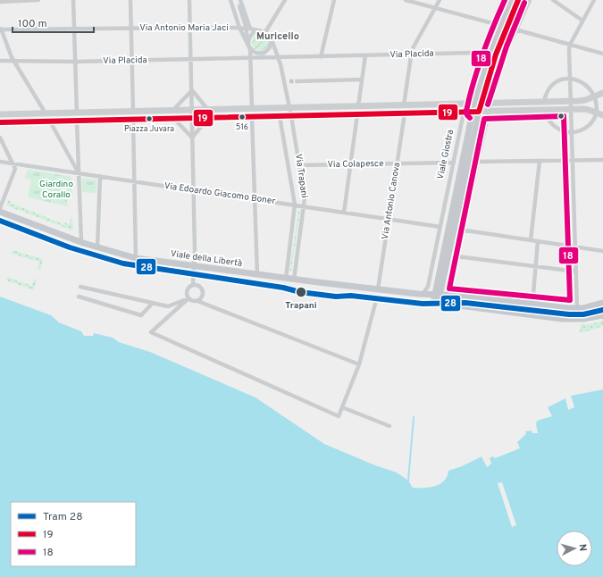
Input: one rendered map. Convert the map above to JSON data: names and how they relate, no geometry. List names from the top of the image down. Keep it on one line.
{"streets":{"main road":["Viale Giostra","Viale della Libertà"],"street":["Via Antonio Maria Jaci","Via Placida","Via Colapesce","Via Trapani","Via Edoardo Giacomo Boner","Via Antonio Canova"]},"crossings":[["Via Antonio Maria Jaci","Via Trapani"],["Via Placida","Viale Giostra"],["Via Placida","Via Trapani"],["Viale Giostra","Via Colapesce"],["Viale Giostra","Via Edoardo Giacomo Boner"],["Viale Giostra","Viale della Libertà"],["Via Colapesce","Via Trapani"],["Via Colapesce","Via Antonio Canova"],["Via Trapani","Via Edoardo Giacomo Boner"],["Via Trapani","Viale della Libertà"],["Via Edoardo Giacomo Boner","Via Antonio Canova"],["Via Antonio Canova","Viale della Libertà"]],"districts":["Muricello"],"parks":["Giardino Corallo"],"places":["516","Piazza Juvara","Trapani"],"lines":["transit line 19","transit line 18","tram line 28"],"legend":["Tram 28","19","18"],"scale_bar":"100 m","north":"right"}
